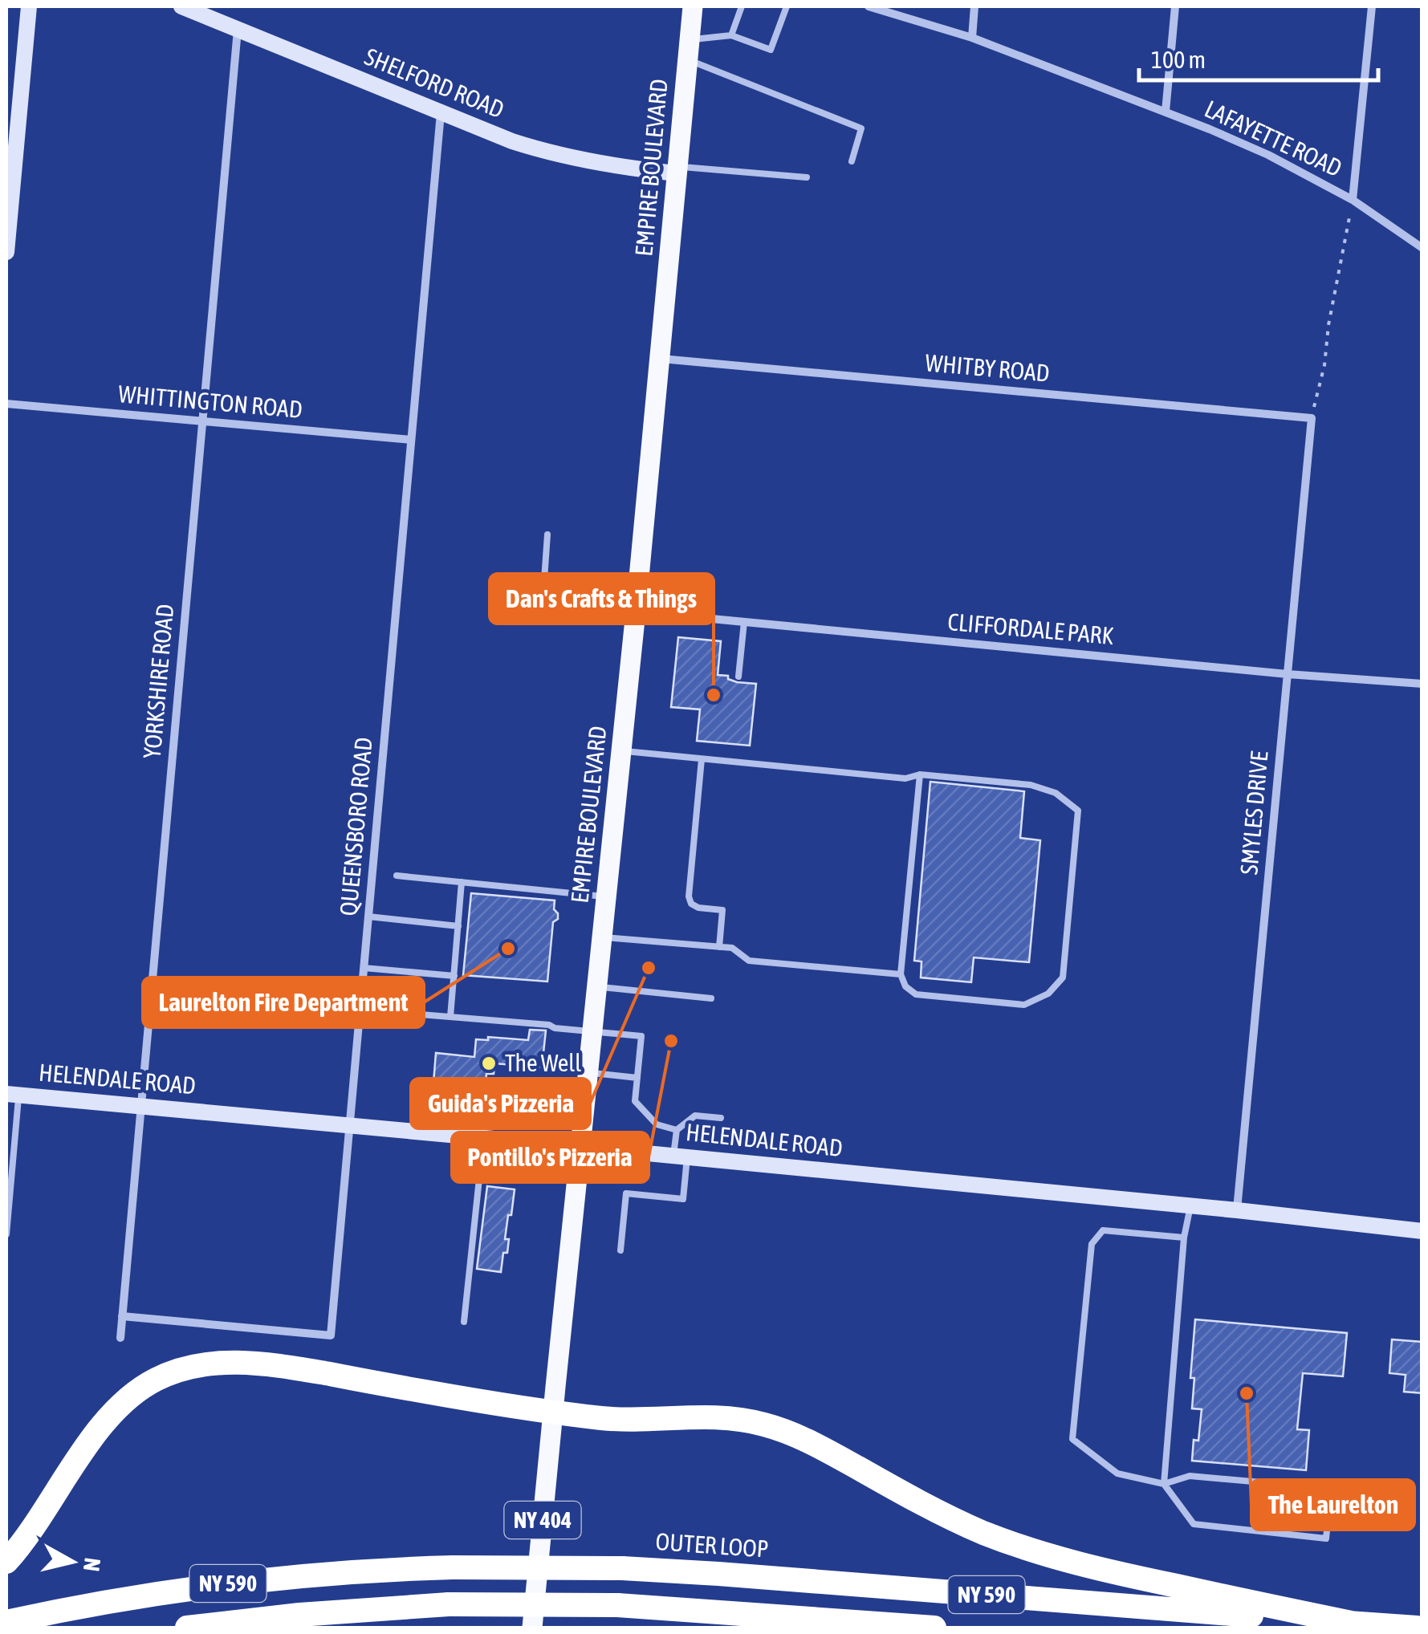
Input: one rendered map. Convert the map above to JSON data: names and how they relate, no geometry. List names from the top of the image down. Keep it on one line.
{"streets":{"highway":["OUTER LOOP","NY 590"],"main road":["EMPIRE BOULEVARD","NY 404"],"street":["SHELFORD ROAD","LAFAYETTE ROAD","WHITBY ROAD","WHITTINGTON ROAD","CLIFFORDALE PARK","YORKSHIRE ROAD","SMYLES DRIVE","QUEENSBORO ROAD","HELENDALE ROAD"]},"crossings":[["SHELFORD ROAD","EMPIRE BOULEVARD"],["SHELFORD ROAD","YORKSHIRE ROAD"],["SHELFORD ROAD","QUEENSBORO ROAD"],["EMPIRE BOULEVARD","WHITBY ROAD"],["EMPIRE BOULEVARD","CLIFFORDALE PARK"],["EMPIRE BOULEVARD","HELENDALE ROAD"],["WHITBY ROAD","SMYLES DRIVE"],["WHITTINGTON ROAD","YORKSHIRE ROAD"],["WHITTINGTON ROAD","QUEENSBORO ROAD"],["CLIFFORDALE PARK","SMYLES DRIVE"],["YORKSHIRE ROAD","QUEENSBORO ROAD"],["YORKSHIRE ROAD","HELENDALE ROAD"],["SMYLES DRIVE","HELENDALE ROAD"],["QUEENSBORO ROAD","HELENDALE ROAD"]],"places":["Dan's Crafts & Things","Laurelton Fire Department","Guida's Pizzeria","Pontillo's Pizzeria","The Well","The Laurelton"],"scale_bar":"100 m","north":"right"}
